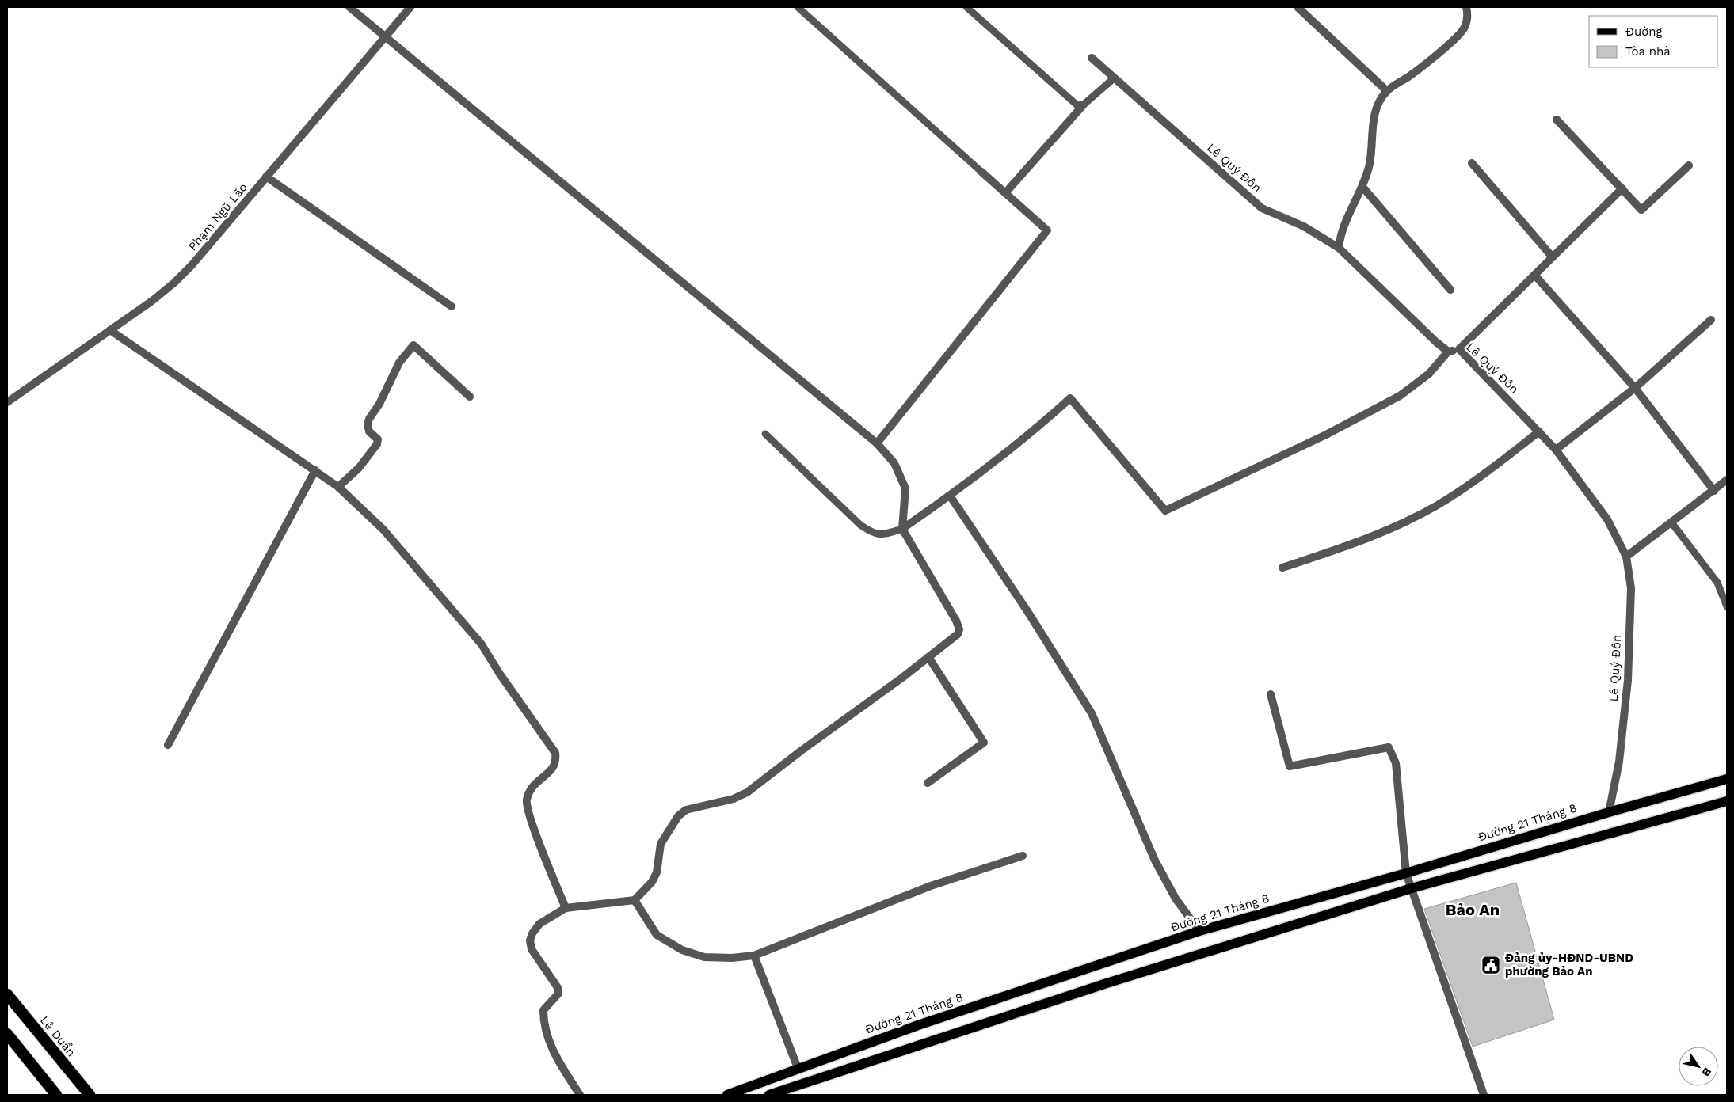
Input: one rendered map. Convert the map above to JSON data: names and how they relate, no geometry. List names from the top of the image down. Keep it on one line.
{"streets":{"highway":["Lê Duẩn"],"main road":["Đường 21 Tháng 8"],"street":["Lê Quý Đôn","Phạm Ngũ Lão"]},"crossings":[["Lê Quý Đôn","Đường 21 Tháng 8"]],"districts":["Bảo An"],"places":{"public building":["Đảng ủy-HĐND-UBND phường Bảo An"]},"legend":["Đường","Tòa nhà"],"north":"bottom right"}
